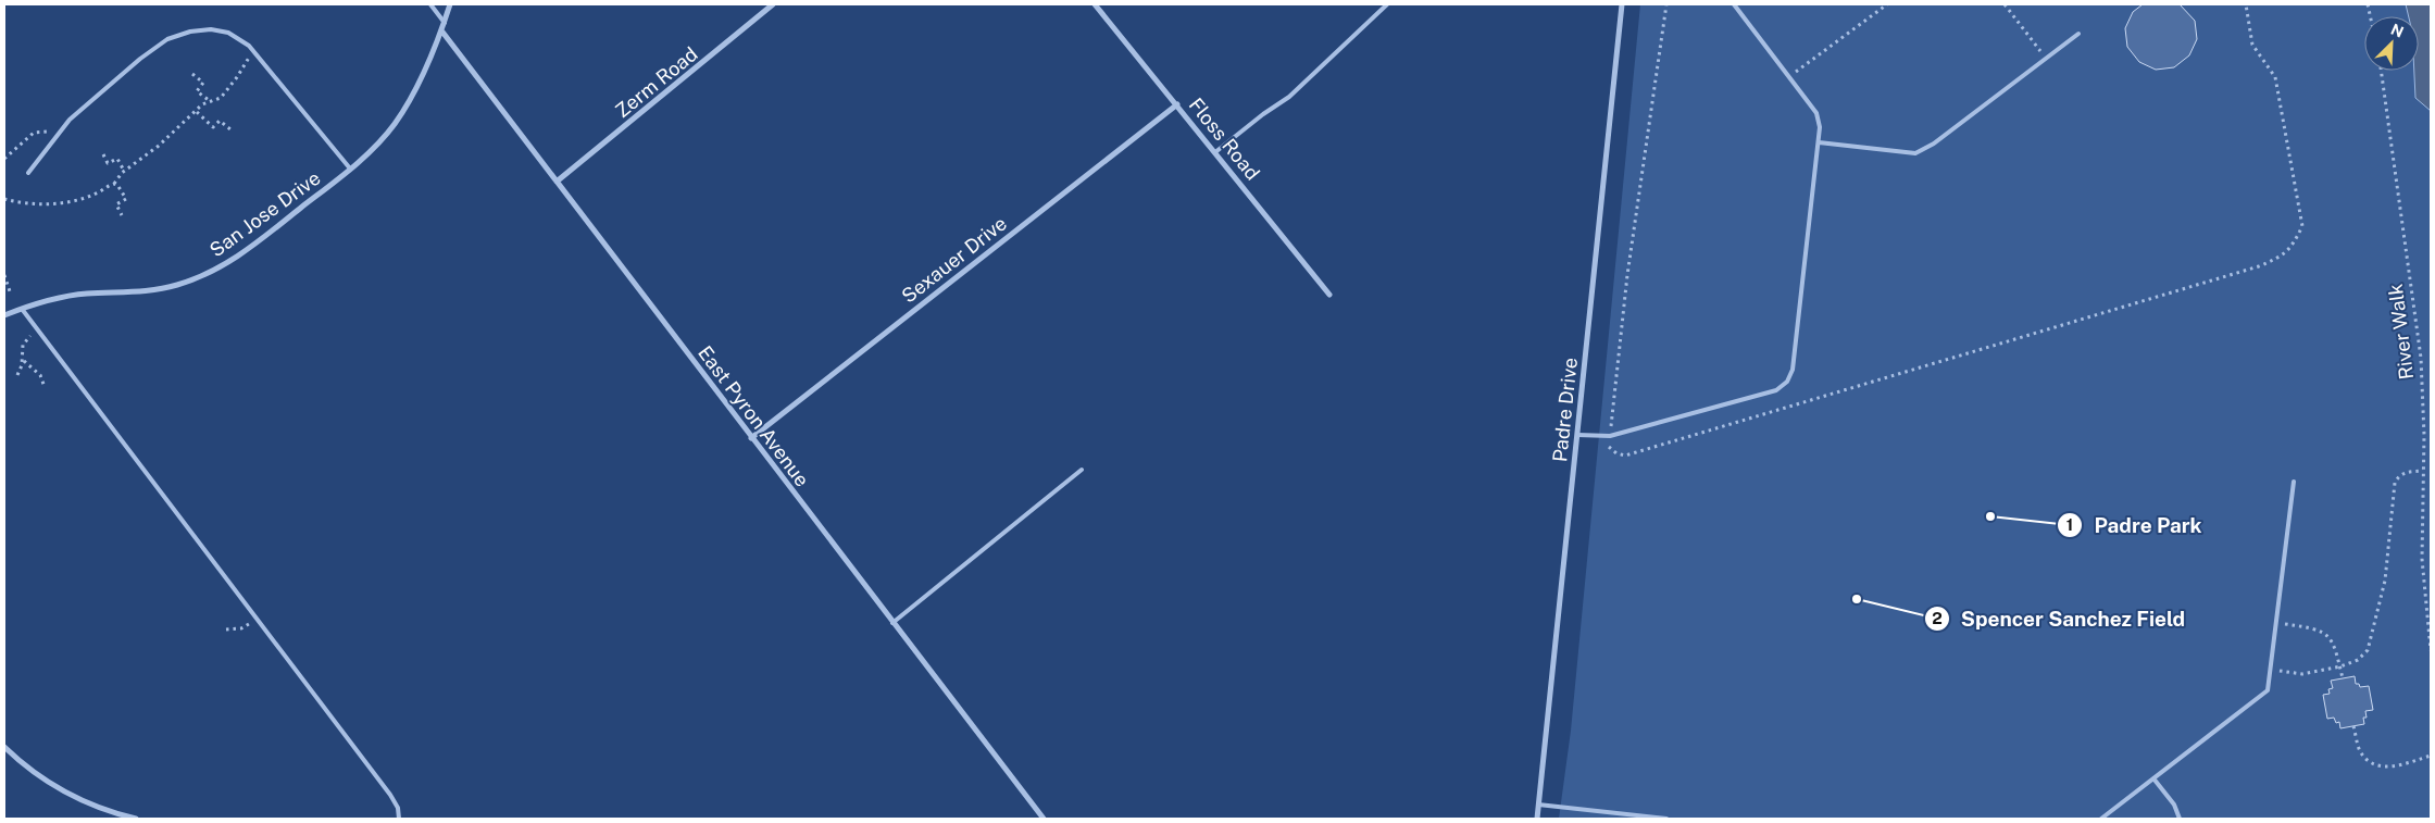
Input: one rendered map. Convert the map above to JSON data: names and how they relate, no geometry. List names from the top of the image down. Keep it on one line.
{"streets":{"street":["Zerm Road","Floss Road","San Jose Drive","Sexauer Drive","Padre Drive","East Pyron Avenue"],"path":["River Walk"]},"crossings":[["Zerm Road","East Pyron Avenue"],["Floss Road","Sexauer Drive"],["San Jose Drive","East Pyron Avenue"],["Sexauer Drive","East Pyron Avenue"]],"places":["Padre Park","Spencer Sanchez Field"],"north":"top right"}
